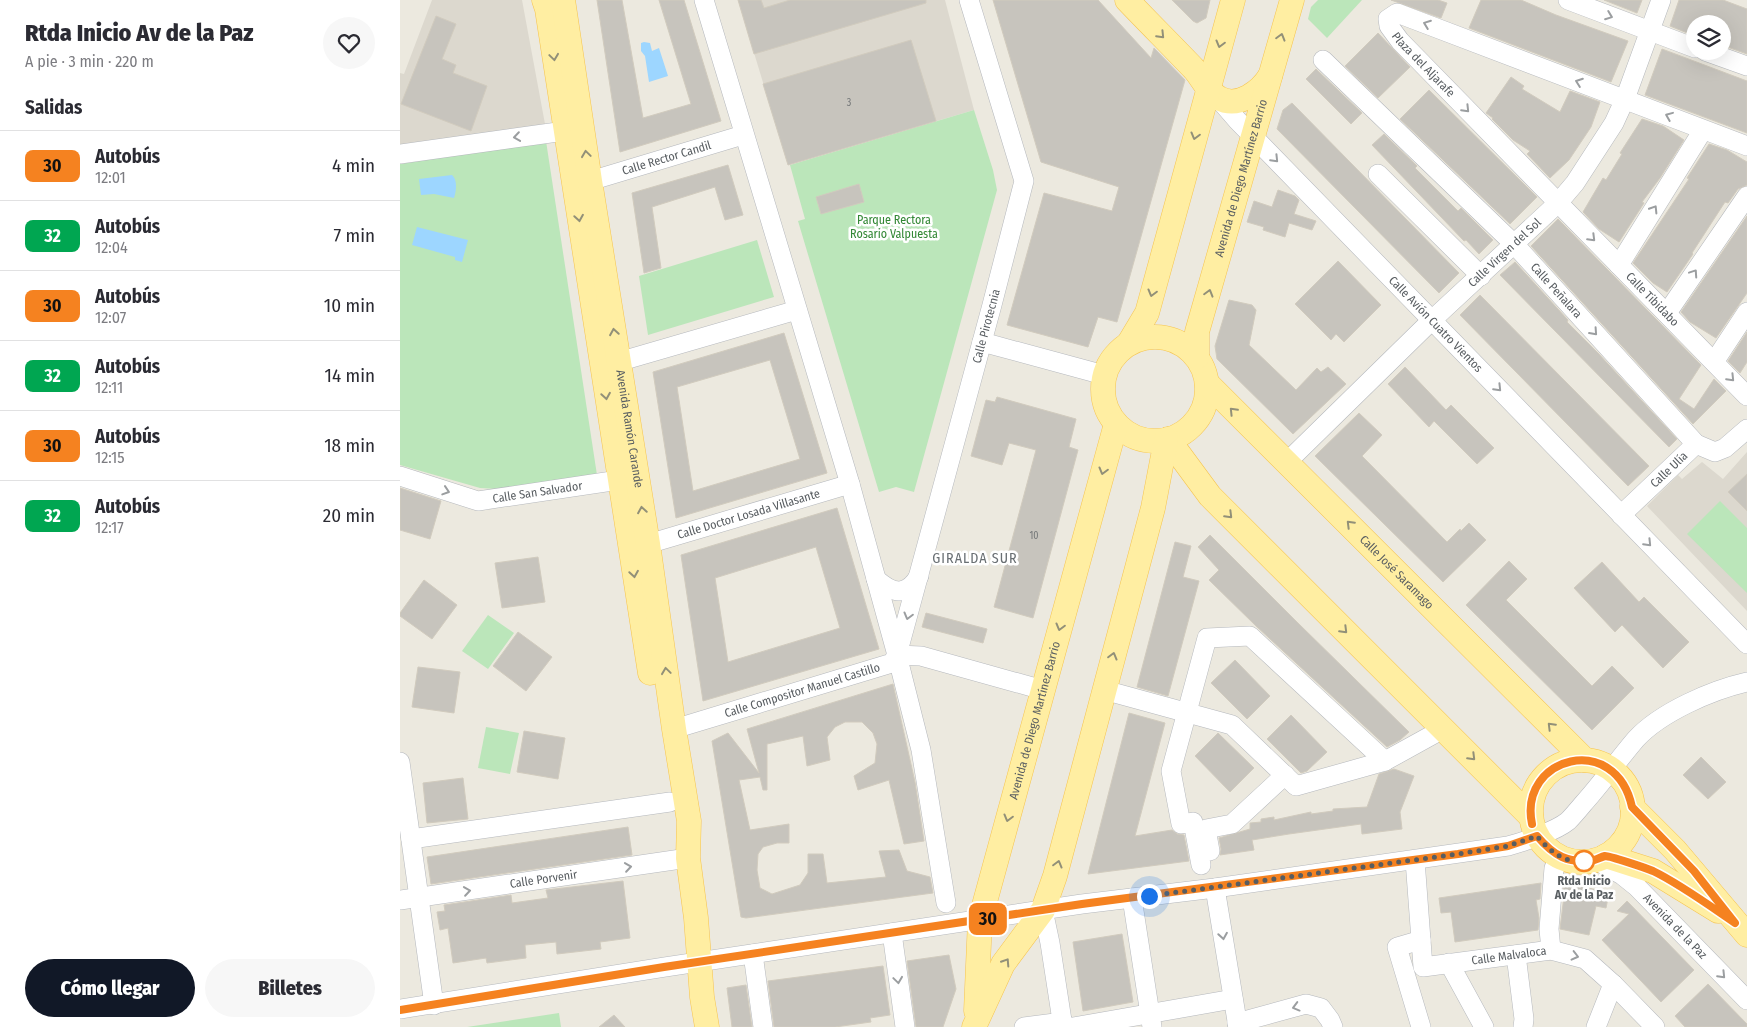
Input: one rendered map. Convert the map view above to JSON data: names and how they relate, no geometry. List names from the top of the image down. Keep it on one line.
{"streets":{"main road":["Avenida de Diego Martínez Barrio","Calle Avión Cuatro Vientos","Avenida Ramón Carande","Calle José Saramago"],"street":["Plaza del Aljarafe","Calle Rector Candil","Calle Virgen del Sol","Calle Peñalara","Calle Tibidabo","Calle Pirotecnia","Calle Ulía","Calle San Salvador","Calle Doctor Losada Villasante","Calle Compositor Manuel Castillo","Calle Porvenir","Avenida de la Paz","Calle Malvaloca"]},"crossings":[["Plaza del Aljarafe","Calle Virgen del Sol"],["Plaza del Aljarafe","Calle Tibidabo"],["Calle Rector Candil","Avenida Ramón Carande"],["Avenida de Diego Martínez Barrio","Calle Avión Cuatro Vientos"],["Avenida de Diego Martínez Barrio","Calle José Saramago"],["Calle Virgen del Sol","Calle Peñalara"],["Calle Virgen del Sol","Calle Tibidabo"],["Calle Virgen del Sol","Calle Avión Cuatro Vientos"],["Calle Virgen del Sol","Calle José Saramago"],["Calle Peñalara","Calle Ulía"],["Calle Avión Cuatro Vientos","Calle Ulía"],["Calle Pirotecnia","Calle Compositor Manuel Castillo"],["Avenida Ramón Carande","Calle San Salvador"],["Avenida Ramón Carande","Calle Doctor Losada Villasante"],["Avenida Ramón Carande","Calle Compositor Manuel Castillo"],["Avenida Ramón Carande","Calle Porvenir"]],"one_way":["Calle Peñalara","Calle Avión Cuatro Vientos","Calle San Salvador","Avenida de la Paz"],"districts":["GIRALDA SUR"],"parks":["Parque Rectora Rosario Valpuesta"],"places":["Rtda Inicio Av de la Paz"],"lines":["bus line 30"],"house_numbers":["3","10"],"page":{"heading":[["Rtda Inicio Av de la Paz","A pie · 3 min · 220 m"],"Salidas"],"on_map":"30","list":[{"mark":"30","name":"Autobús","note":"12:01","value":"4 min"},{"mark":"32","name":"Autobús","note":"12:04","value":"7 min"},{"mark":"30","name":"Autobús","note":"12:07","value":"10 min"},{"mark":"32","name":"Autobús","note":"12:11","value":"14 min"},{"mark":"30","name":"Autobús","note":"12:15","value":"18 min"},{"mark":"32","name":"Autobús","note":"12:17","value":"20 min"}],"buttons":["Cómo llegar","Billetes"]}}
